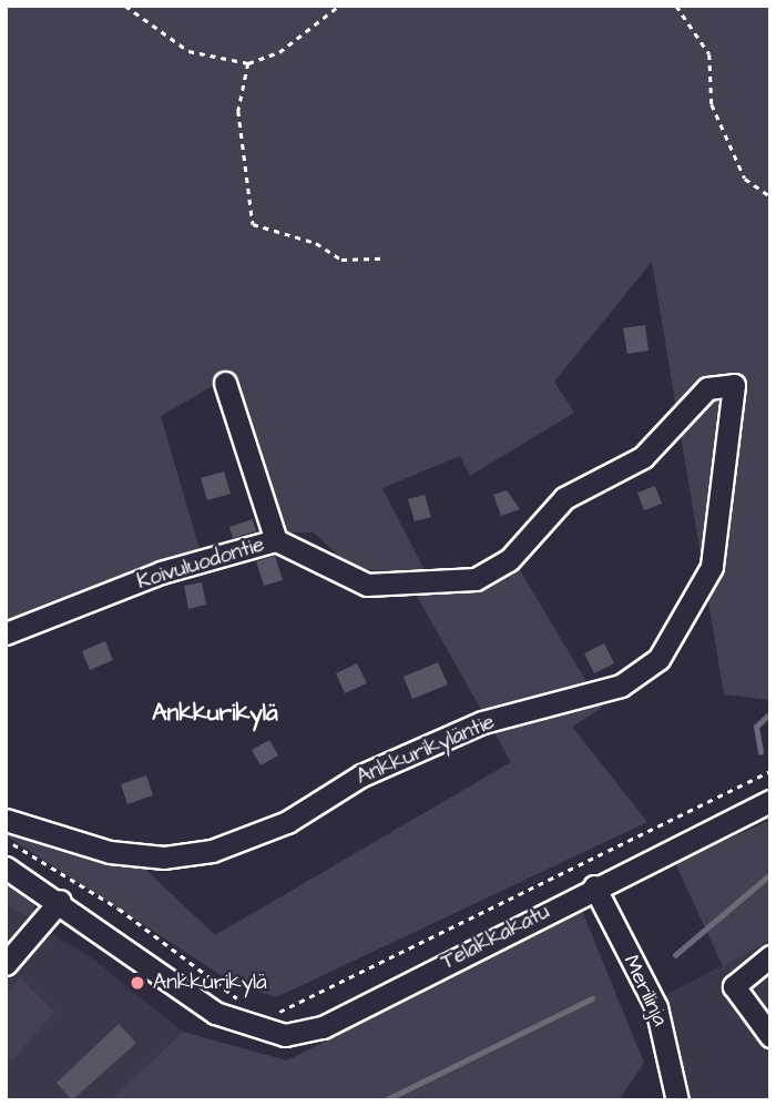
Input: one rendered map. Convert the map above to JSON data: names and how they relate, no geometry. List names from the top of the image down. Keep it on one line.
{"streets":{"street":["Koivuluodontie","Ankkurikyläntie","Telakkakatu","Merilinja"]},"crossings":[["Koivuluodontie","Ankkurikyläntie"],["Telakkakatu","Merilinja"]],"districts":["Ankkurikylä"],"places":["Ankkurikylä"]}
